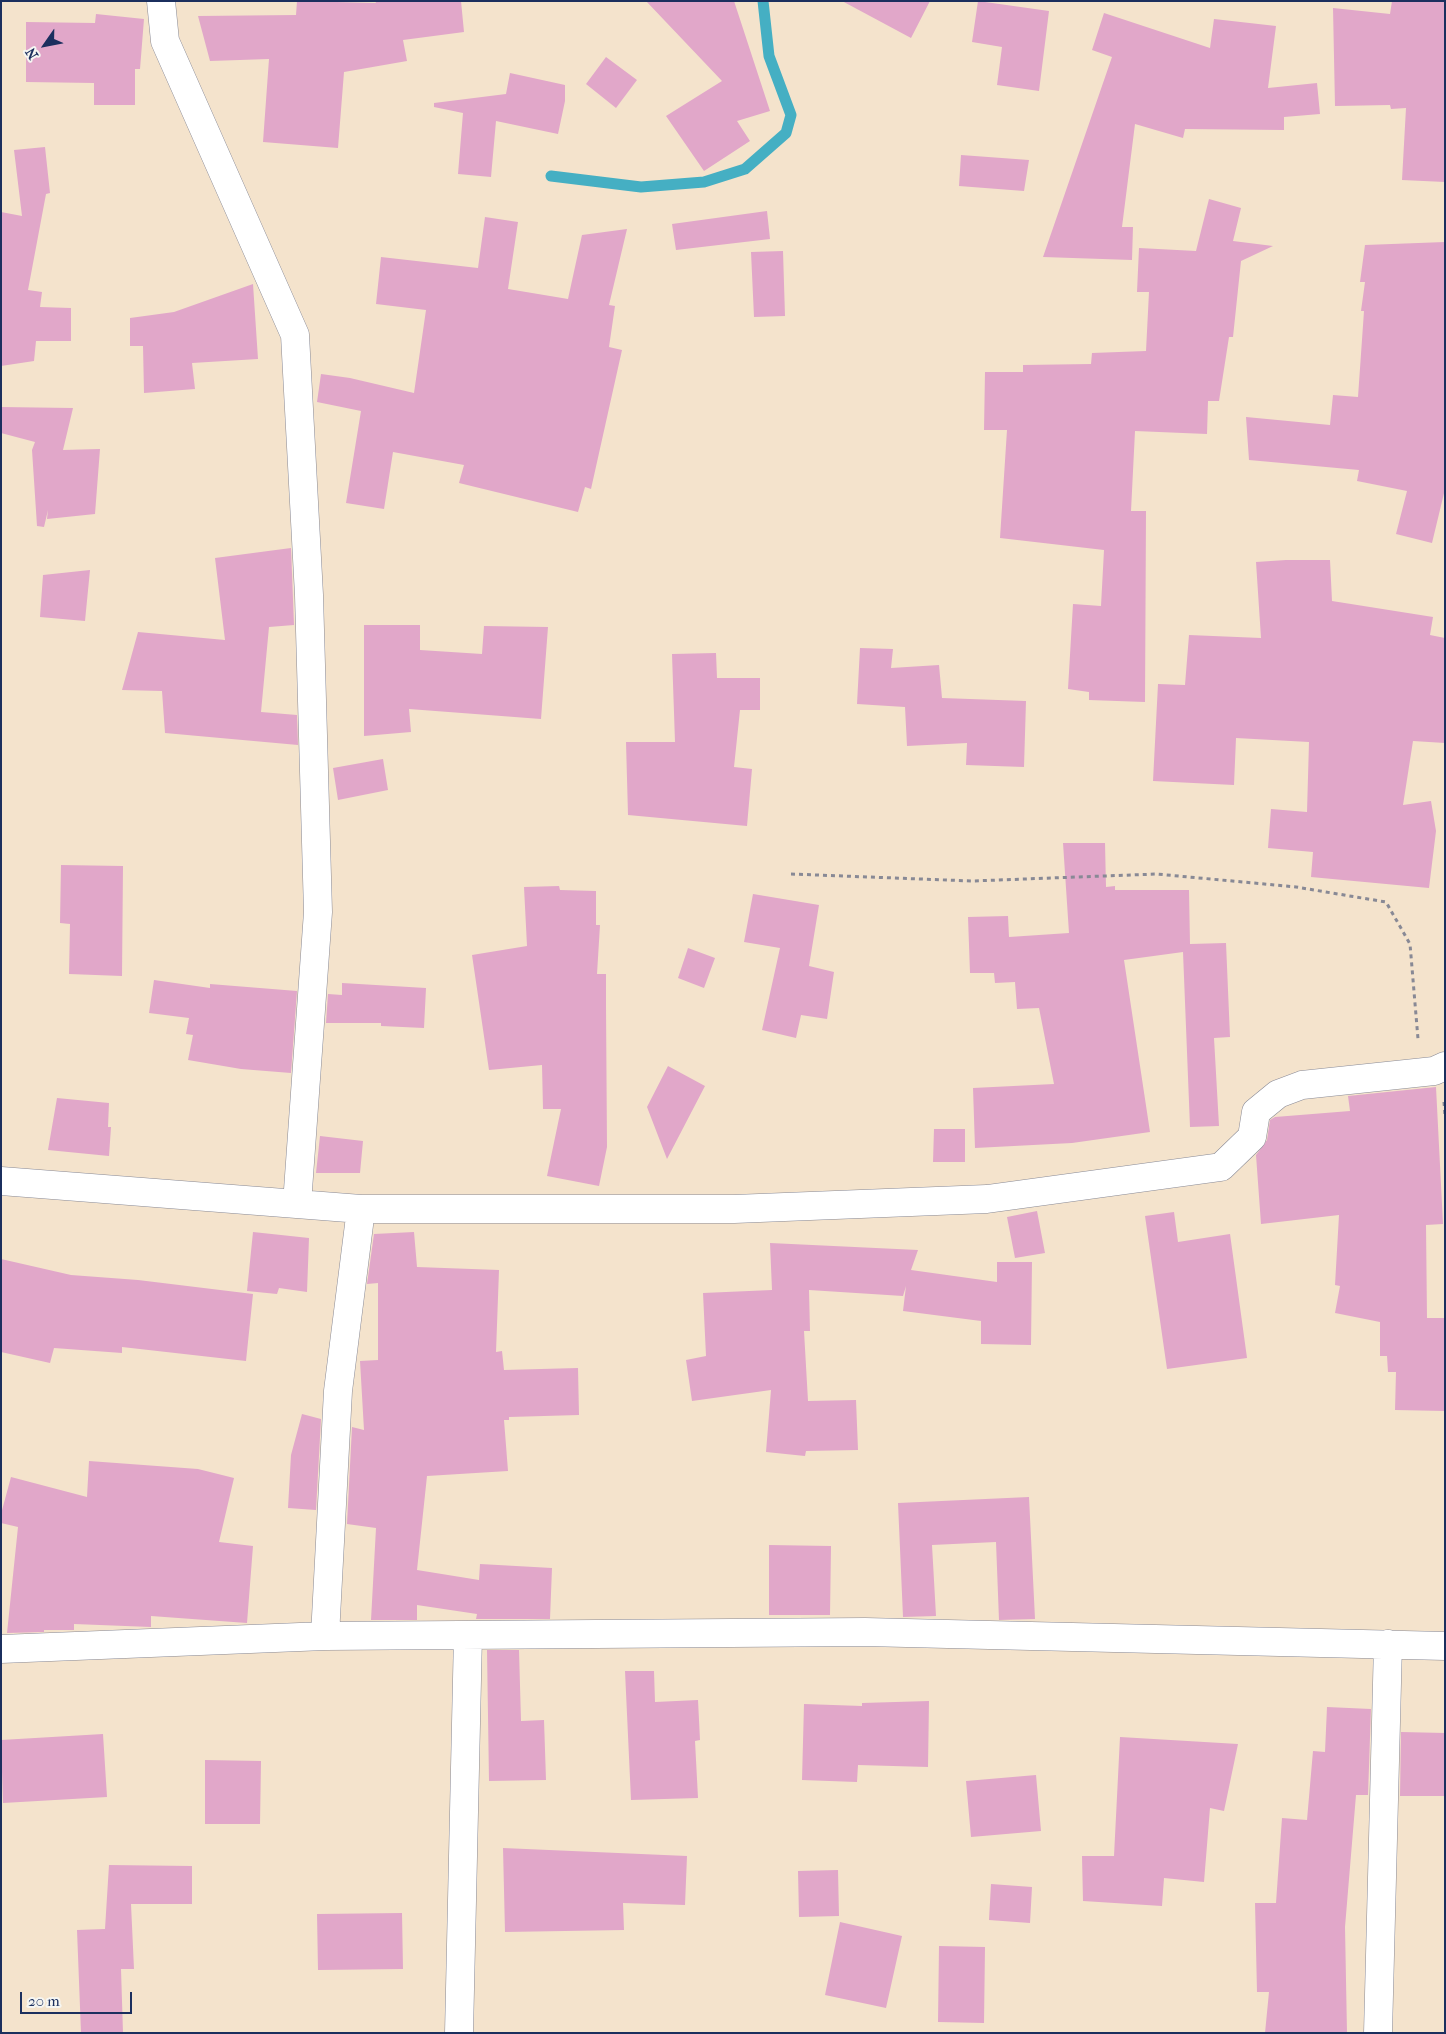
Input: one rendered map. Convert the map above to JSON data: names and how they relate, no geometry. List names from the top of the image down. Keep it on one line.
{"scale_bar":"20 m","north":"bottom left"}
